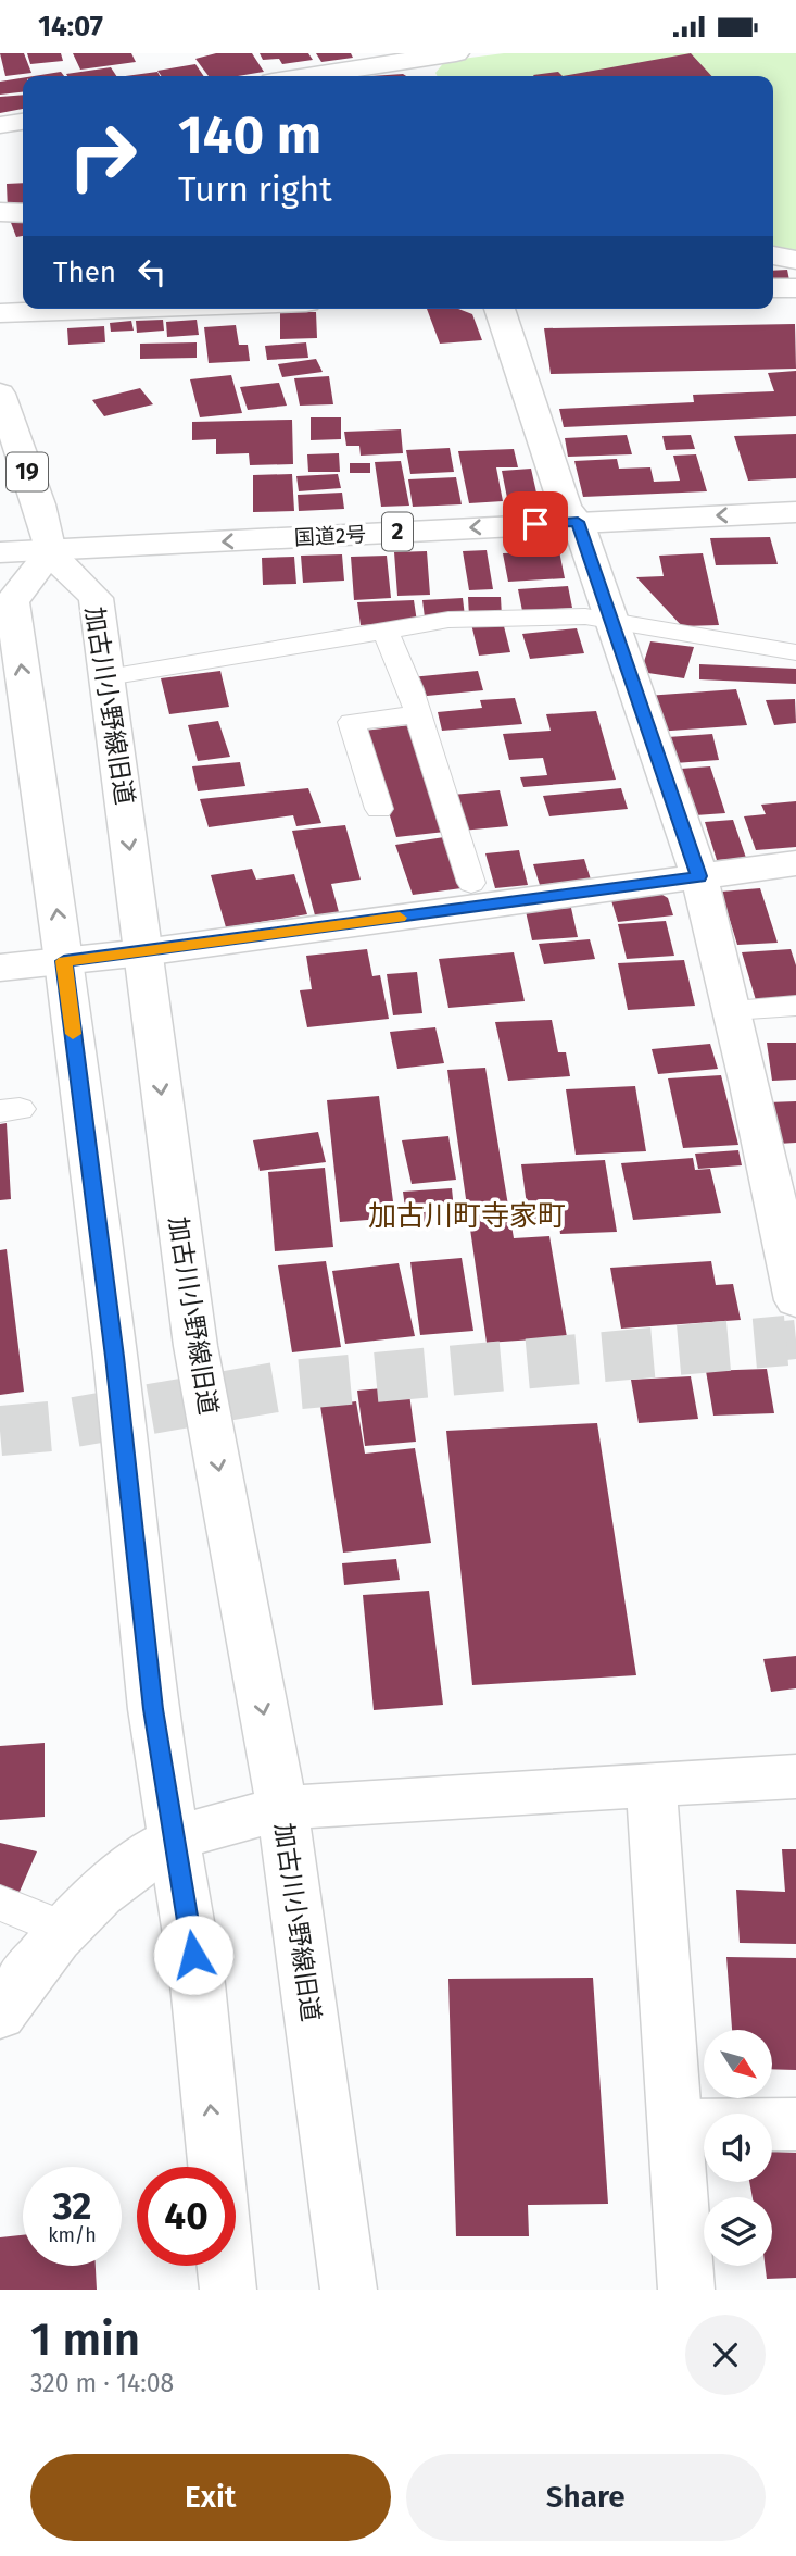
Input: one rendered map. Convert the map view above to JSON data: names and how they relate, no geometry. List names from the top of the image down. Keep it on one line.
{"streets":{"main road":["19","2","国道2号","加古川小野線旧道"]},"crossings":[["19","国道2号"],["19","加古川小野線旧道"],["国道2号","加古川小野線旧道"]],"districts":["加古川町寺家町"],"north":"bottom right","page":{"status":"14:07","turn":["140 m","Turn right"],"then":"Then","speed":"32 km/h","limit":"40","heading":["1 min","320 m · 14:08"],"buttons":["Exit","Share"]}}
